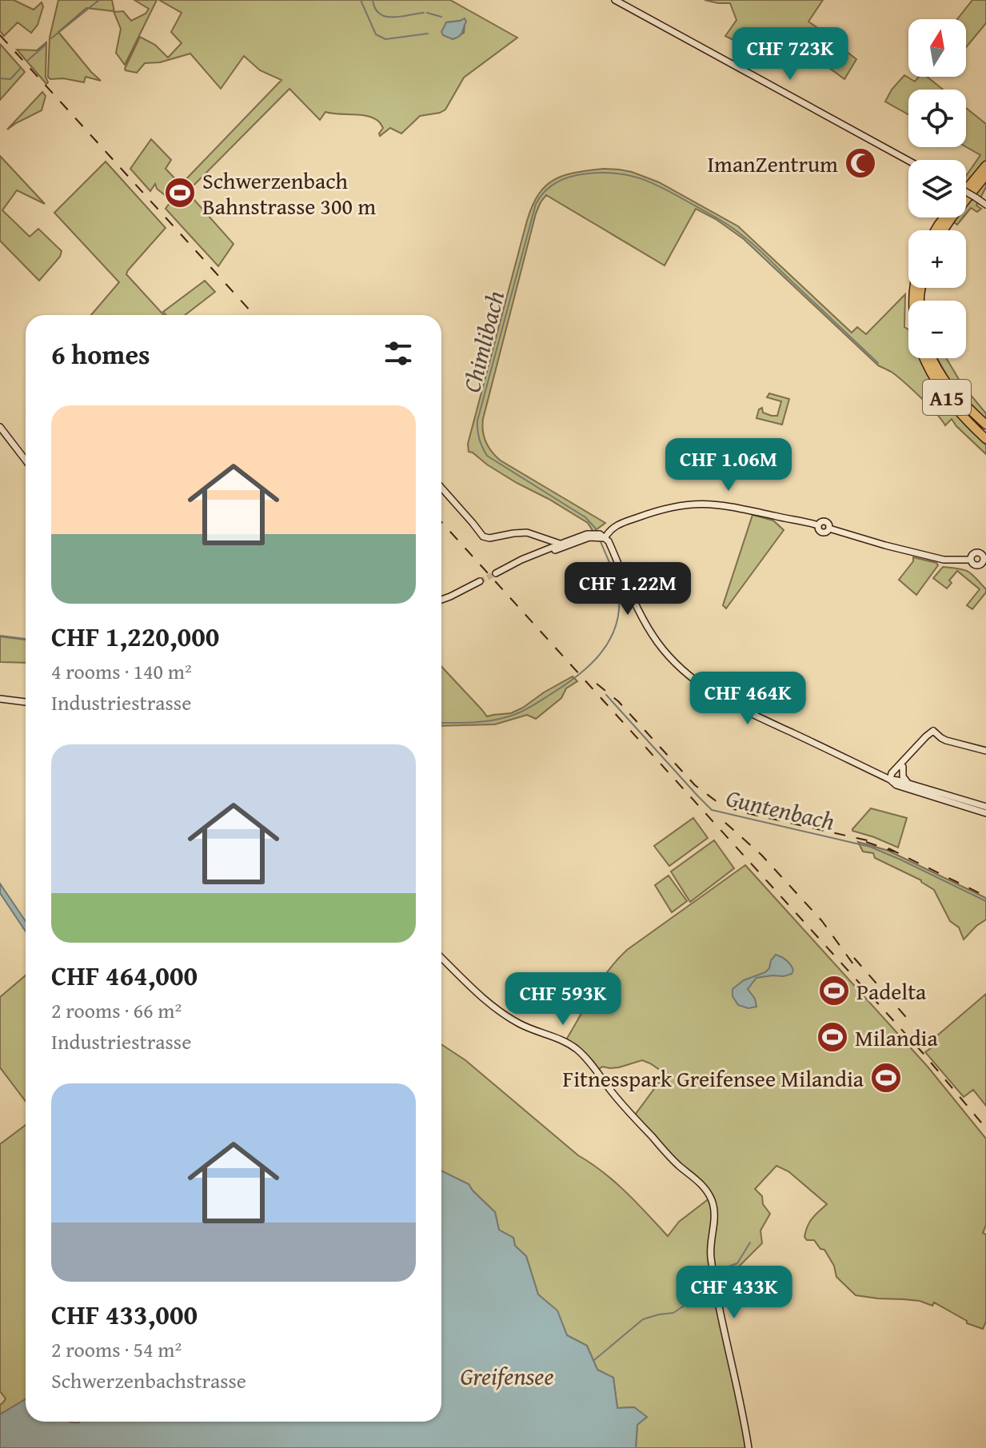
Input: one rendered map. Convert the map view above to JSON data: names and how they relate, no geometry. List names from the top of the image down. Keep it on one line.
{"streets":{"highway":["A15"]},"water":["Chimlibach","Guntenbach","Greifensee"],"places":{"mosque":["ImanZentrum"],"sports":["Schwerzenbach Bahnstrasse 300 m","Padelta","Milandia","Fitnesspark Greifensee Milandia"]},"north":"top","page":{"map_buttons":["+","−"],"price":["CHF 723K","CHF 1.06M","CHF 1.22M","CHF 464K","CHF 593K","CHF 433K"],"heading":"6 homes","list":[{"name":"CHF 1,220,000","note":"4 rooms · 140 m² · Industriestrasse"},{"name":"CHF 464,000","note":"2 rooms · 66 m² · Industriestrasse"},{"name":"CHF 433,000","note":"2 rooms · 54 m² · Schwerzenbachstrasse"}]}}
